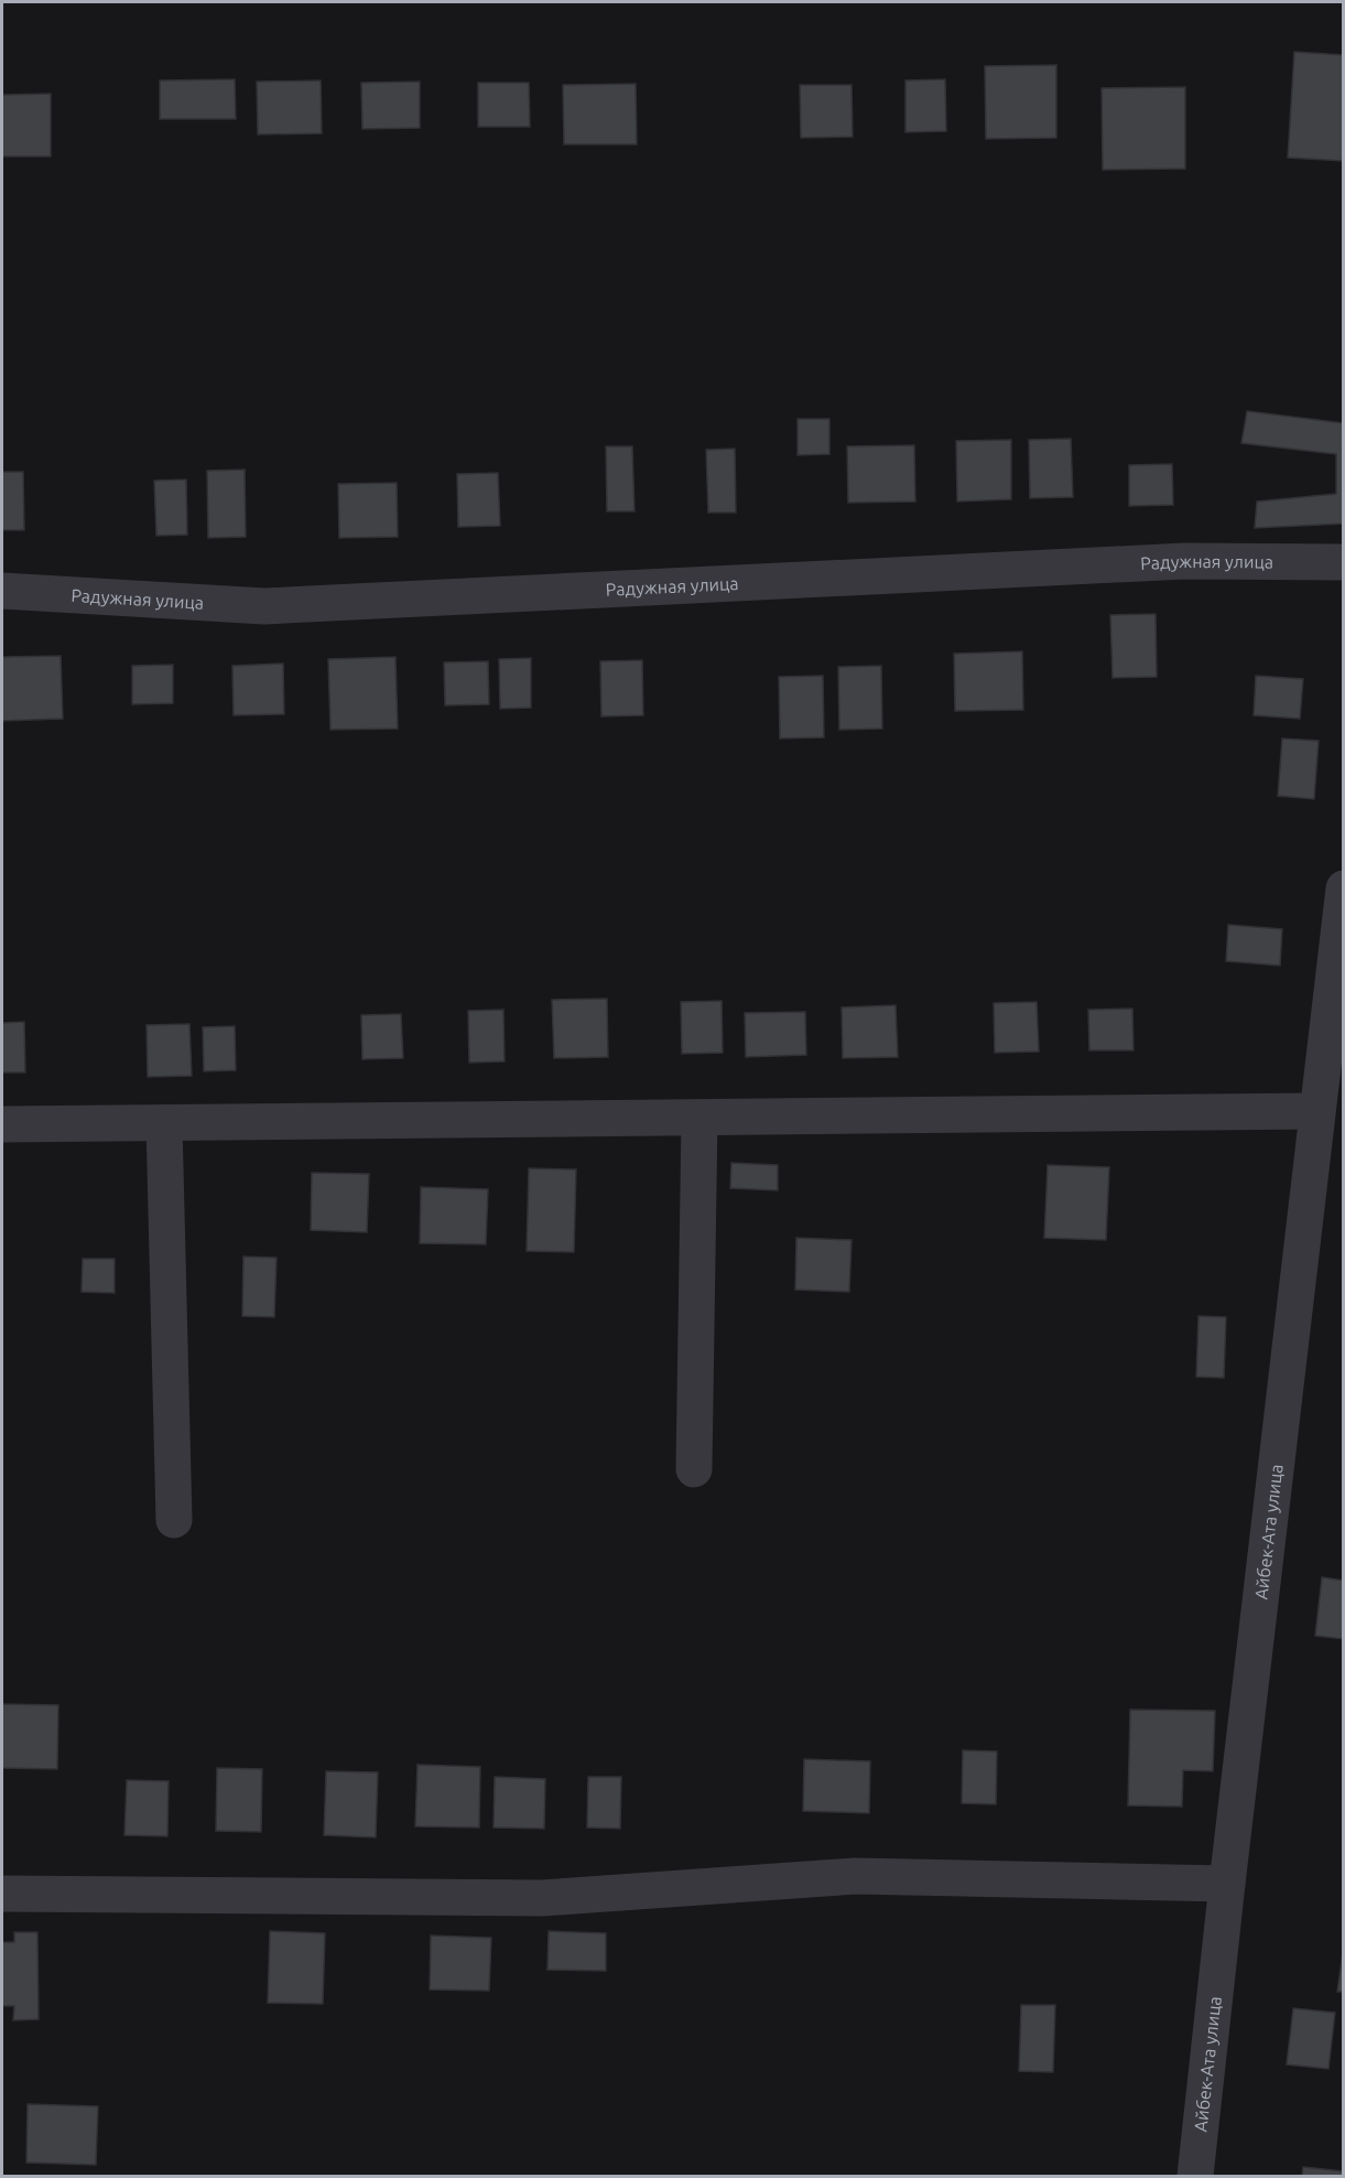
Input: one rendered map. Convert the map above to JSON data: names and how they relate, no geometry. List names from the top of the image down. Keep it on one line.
{"streets":{"street":["Радужная улица","Айбек-Ата улица"]}}
